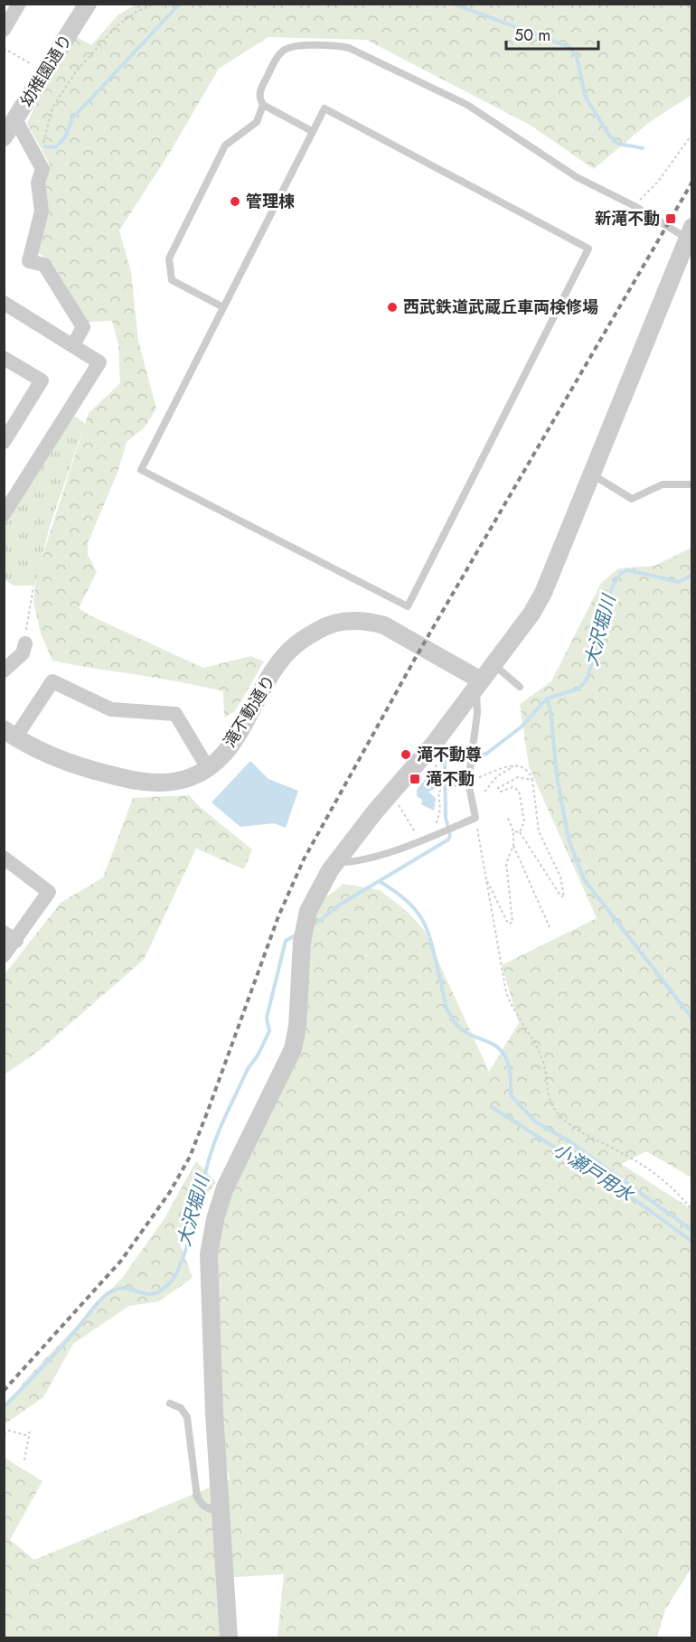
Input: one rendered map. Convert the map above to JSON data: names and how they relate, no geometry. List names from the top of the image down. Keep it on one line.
{"streets":{"street":["幼稚園通り","滝不動通り"]},"water":["大沢堀川","小瀬戸用水"],"places":{"other":["管理棟","西武鉄道武蔵丘車両検修場","滝不動尊"],"transit":["新滝不動","滝不動"]},"scale_bar":"50 m"}
